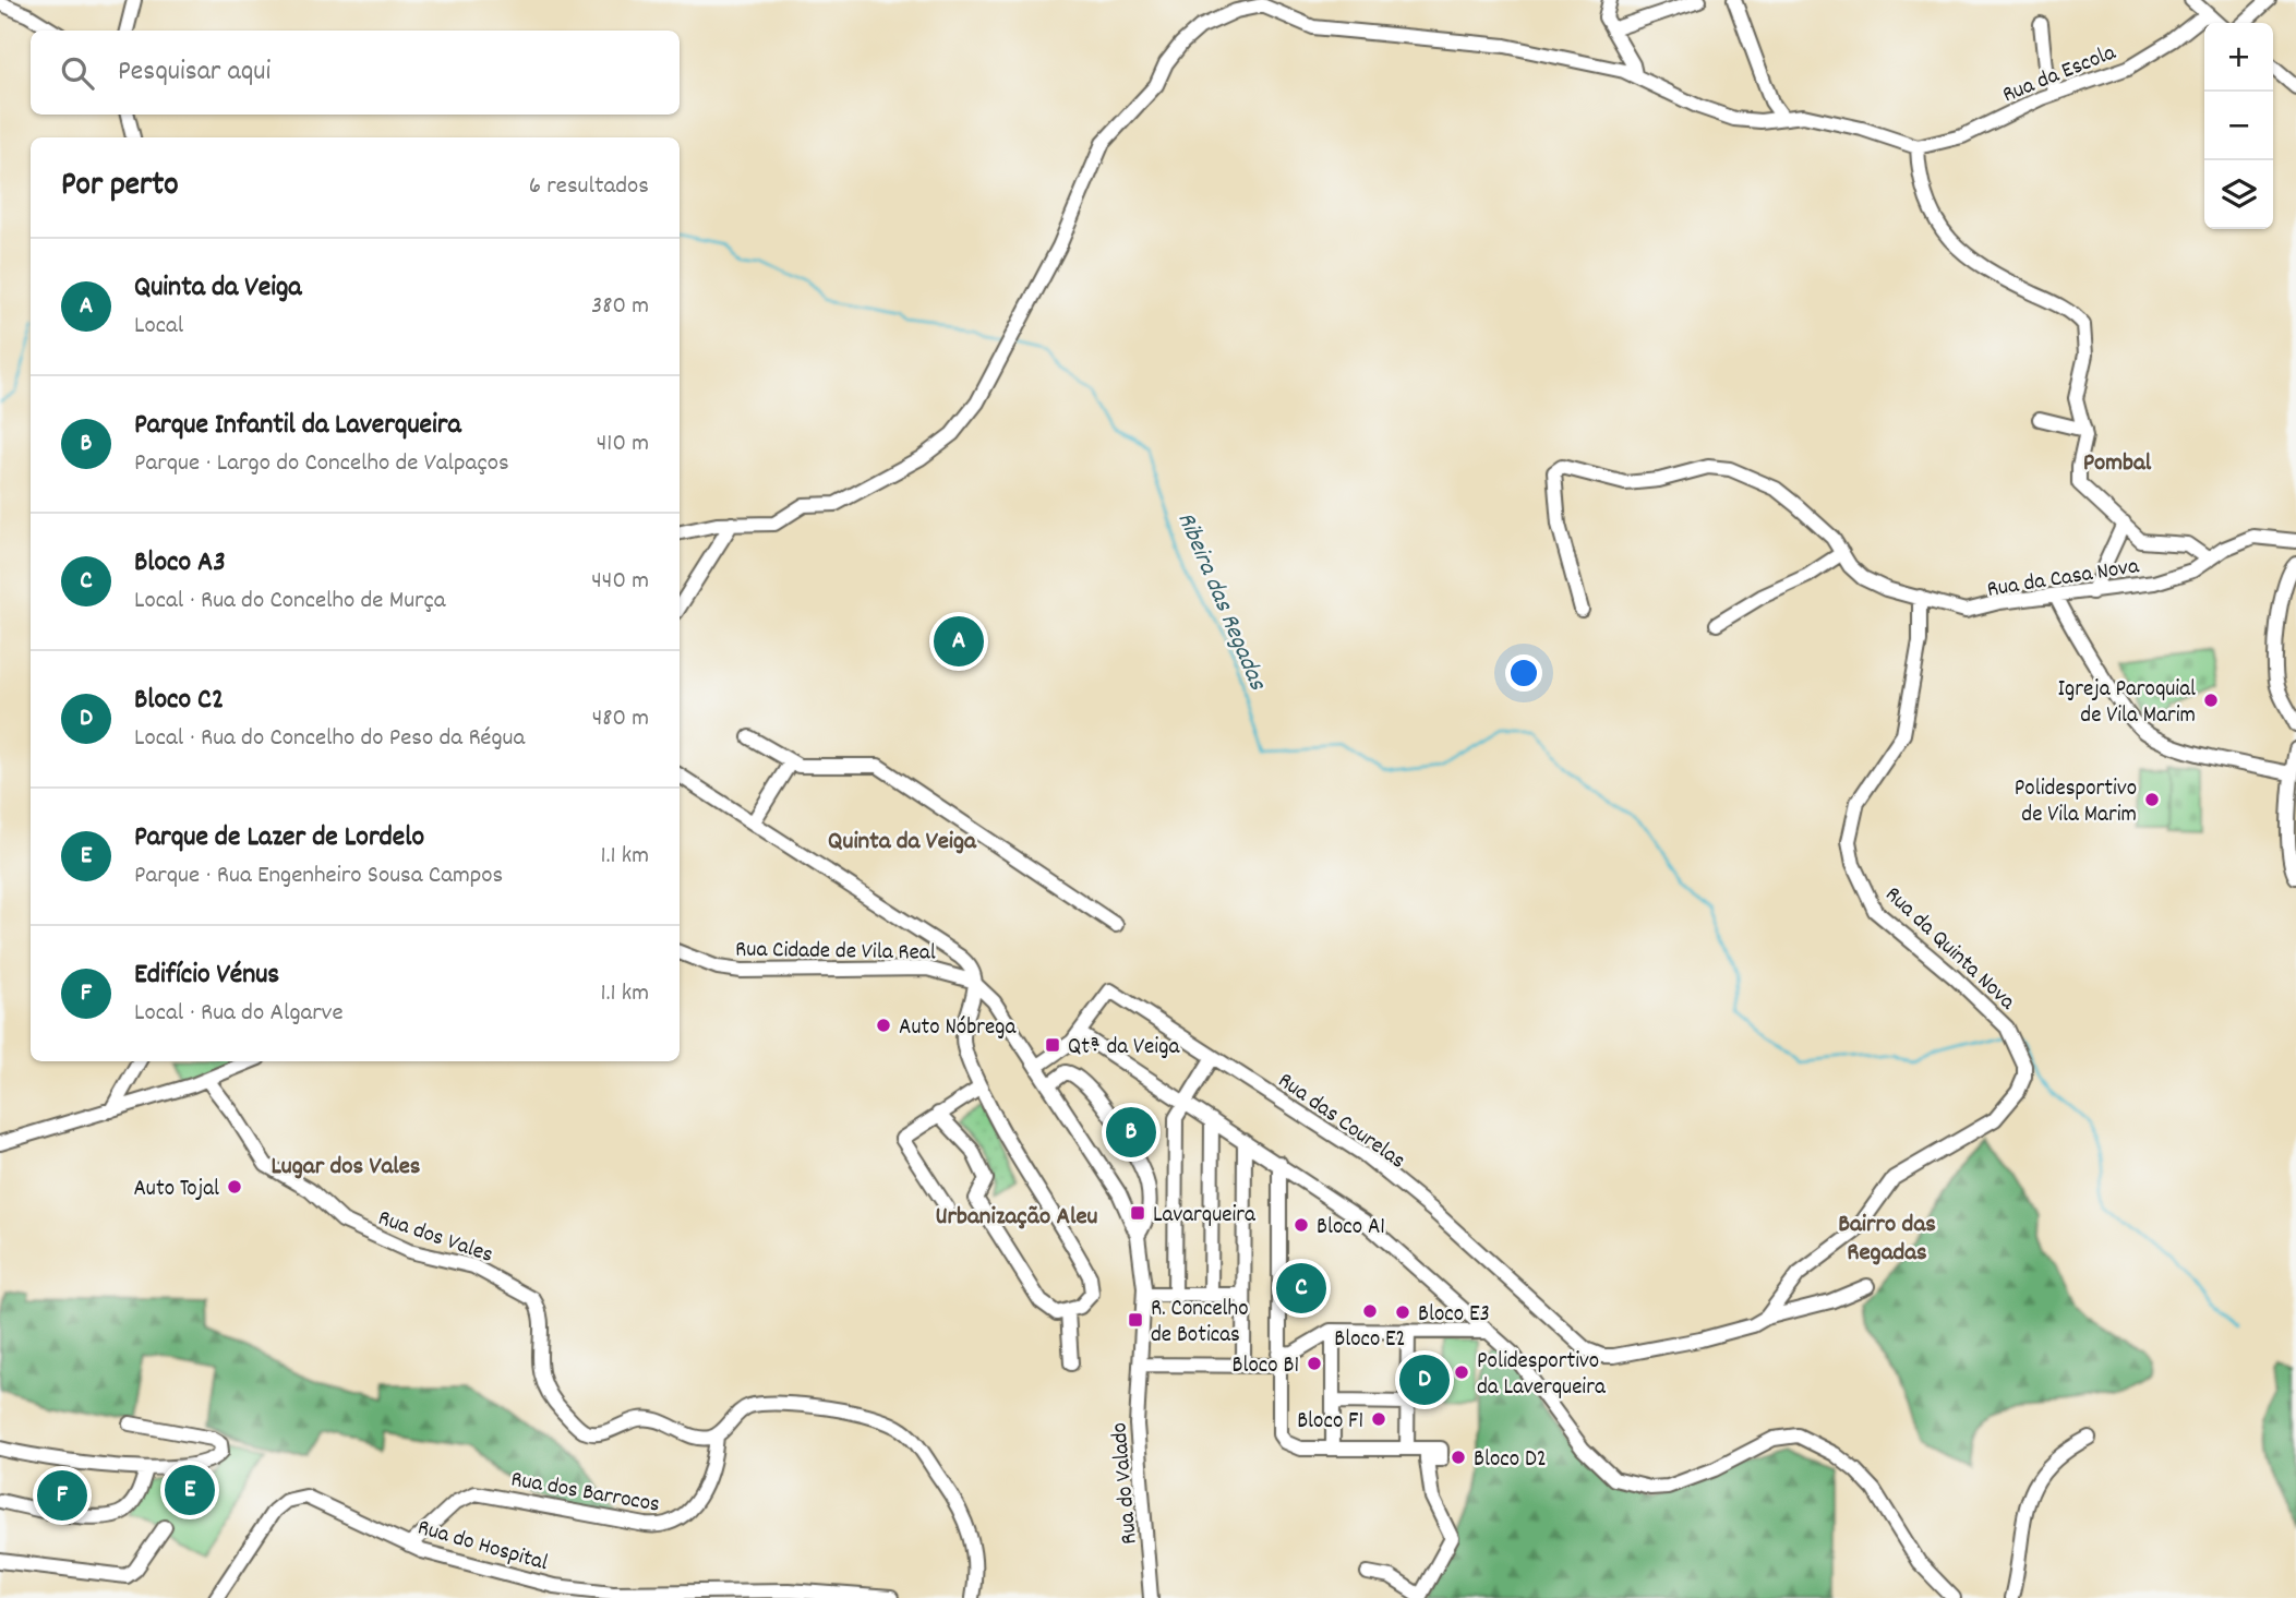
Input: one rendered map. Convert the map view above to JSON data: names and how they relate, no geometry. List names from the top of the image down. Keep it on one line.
{"streets":{"street":["Rua da Escola","Rua da Casa Nova","Rua da Quinta Nova","Rua Cidade de Vila Real","Rua das Courelas","Rua dos Vales","Rua do Valado","Rua dos Barrocos","Rua do Hospital"]},"crossings":[["Rua da Casa Nova","Rua da Quinta Nova"],["Rua da Quinta Nova","Rua das Courelas"],["Rua dos Vales","Rua dos Barrocos"],["Rua dos Barrocos","Rua do Hospital"]],"districts":["Pombal","Quinta da Veiga","Lugar dos Vales","Urbanização Aleu","Bairro das Regadas"],"water":["Ribeira das Regadas"],"places":{"other":["Igreja Paroquial de Vila Marim","Polidesportivo de Vila Marim","Auto Nóbrega","Auto Tojal","Bloco A1","Bloco E2","Bloco E3","Bloco B1","Polidesportivo da Laverqueira","Bloco F1","Bloco D2"],"transit":["Qtª da Veiga","Lavarqueira","R. Concelho de Boticas"]},"page":{"map_buttons":["+","−"],"search":"Pesquisar aqui","heading":["Por perto","6 resultados"],"list":[{"mark":"A","name":"Quinta da Veiga","note":"Local","value":"380 m"},{"mark":"B","name":"Parque Infantil da Laverqueira","note":"Parque · Largo do Concelho de Valpaços","value":"410 m"},{"mark":"C","name":"Bloco A3","note":"Local · Rua do Concelho de Murça","value":"440 m"},{"mark":"D","name":"Bloco C2","note":"Local · Rua do Concelho do Peso da Régua","value":"480 m"},{"mark":"E","name":"Parque de Lazer de Lordelo","note":"Parque · Rua Engenheiro Sousa Campos","value":"1.1 km"},{"mark":"F","name":"Edifício Vénus","note":"Local · Rua do Algarve","value":"1.1 km"}],"pins":["A","B","C","D","E","F"]}}
